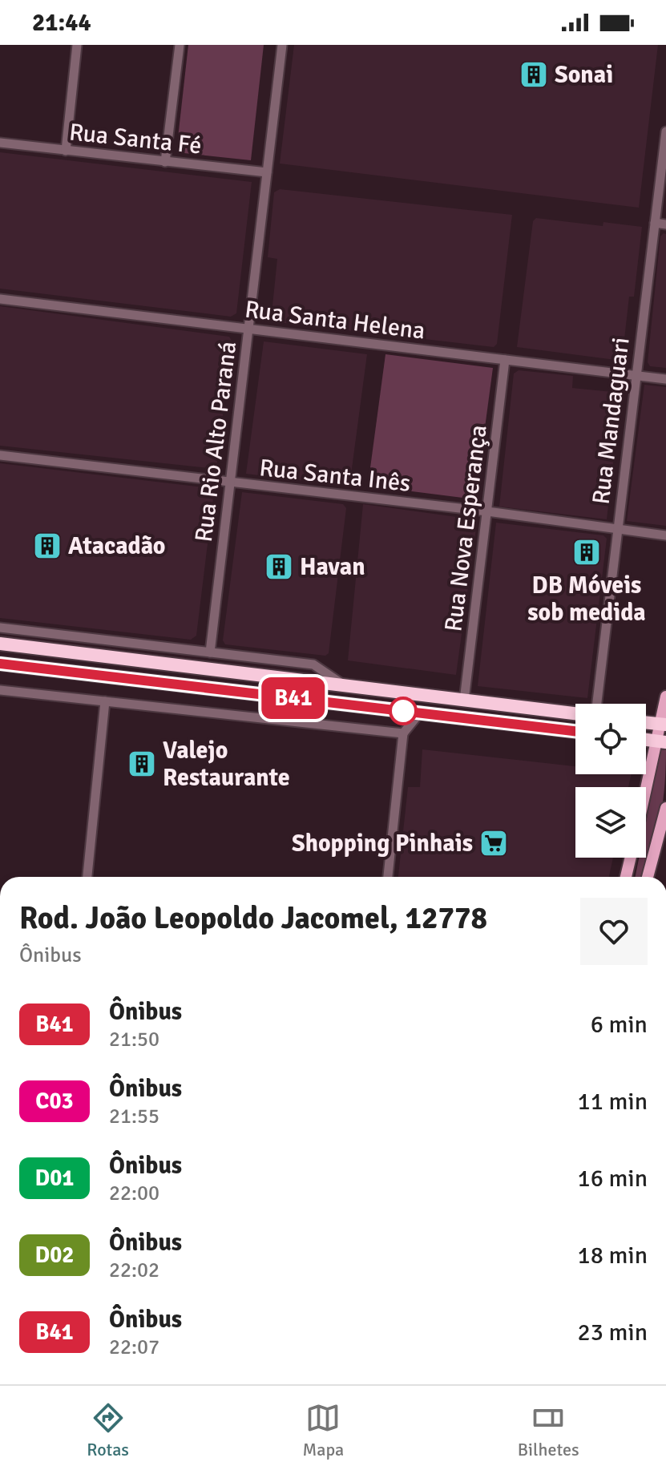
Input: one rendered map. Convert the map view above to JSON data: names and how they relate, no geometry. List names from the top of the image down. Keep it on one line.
{"streets":{"street":["Rua Santa Fé","Rua Santa Helena","Rua Mandaguari","Rua Rio Alto Paraná","Rua Santa Inês","Rua Nova Esperança"]},"crossings":[["Rua Santa Fé","Rua Rio Alto Paraná"],["Rua Santa Helena","Rua Mandaguari"],["Rua Santa Helena","Rua Rio Alto Paraná"],["Rua Santa Helena","Rua Nova Esperança"],["Rua Mandaguari","Rua Santa Inês"],["Rua Rio Alto Paraná","Rua Santa Inês"],["Rua Santa Inês","Rua Nova Esperança"]],"places":{"building":["Sonai","Atacadão","DB Móveis sob medida","Havan","Valejo Restaurante"],"supermarket":["Shopping Pinhais"]},"lines":["bus line B41"],"page":{"status":"21:44","on_map":"B41","heading":["Rod. João Leopoldo Jacomel, 12778","Ônibus"],"list":[{"mark":"B41","name":"Ônibus","note":"21:50","value":"6 min"},{"mark":"C03","name":"Ônibus","note":"21:55","value":"11 min"},{"mark":"D01","name":"Ônibus","note":"22:00","value":"16 min"},{"mark":"D02","name":"Ônibus","note":"22:02","value":"18 min"},{"mark":"B41","name":"Ônibus","note":"22:07","value":"23 min"}],"tabs":["Rotas","Mapa","Bilhetes"]}}
